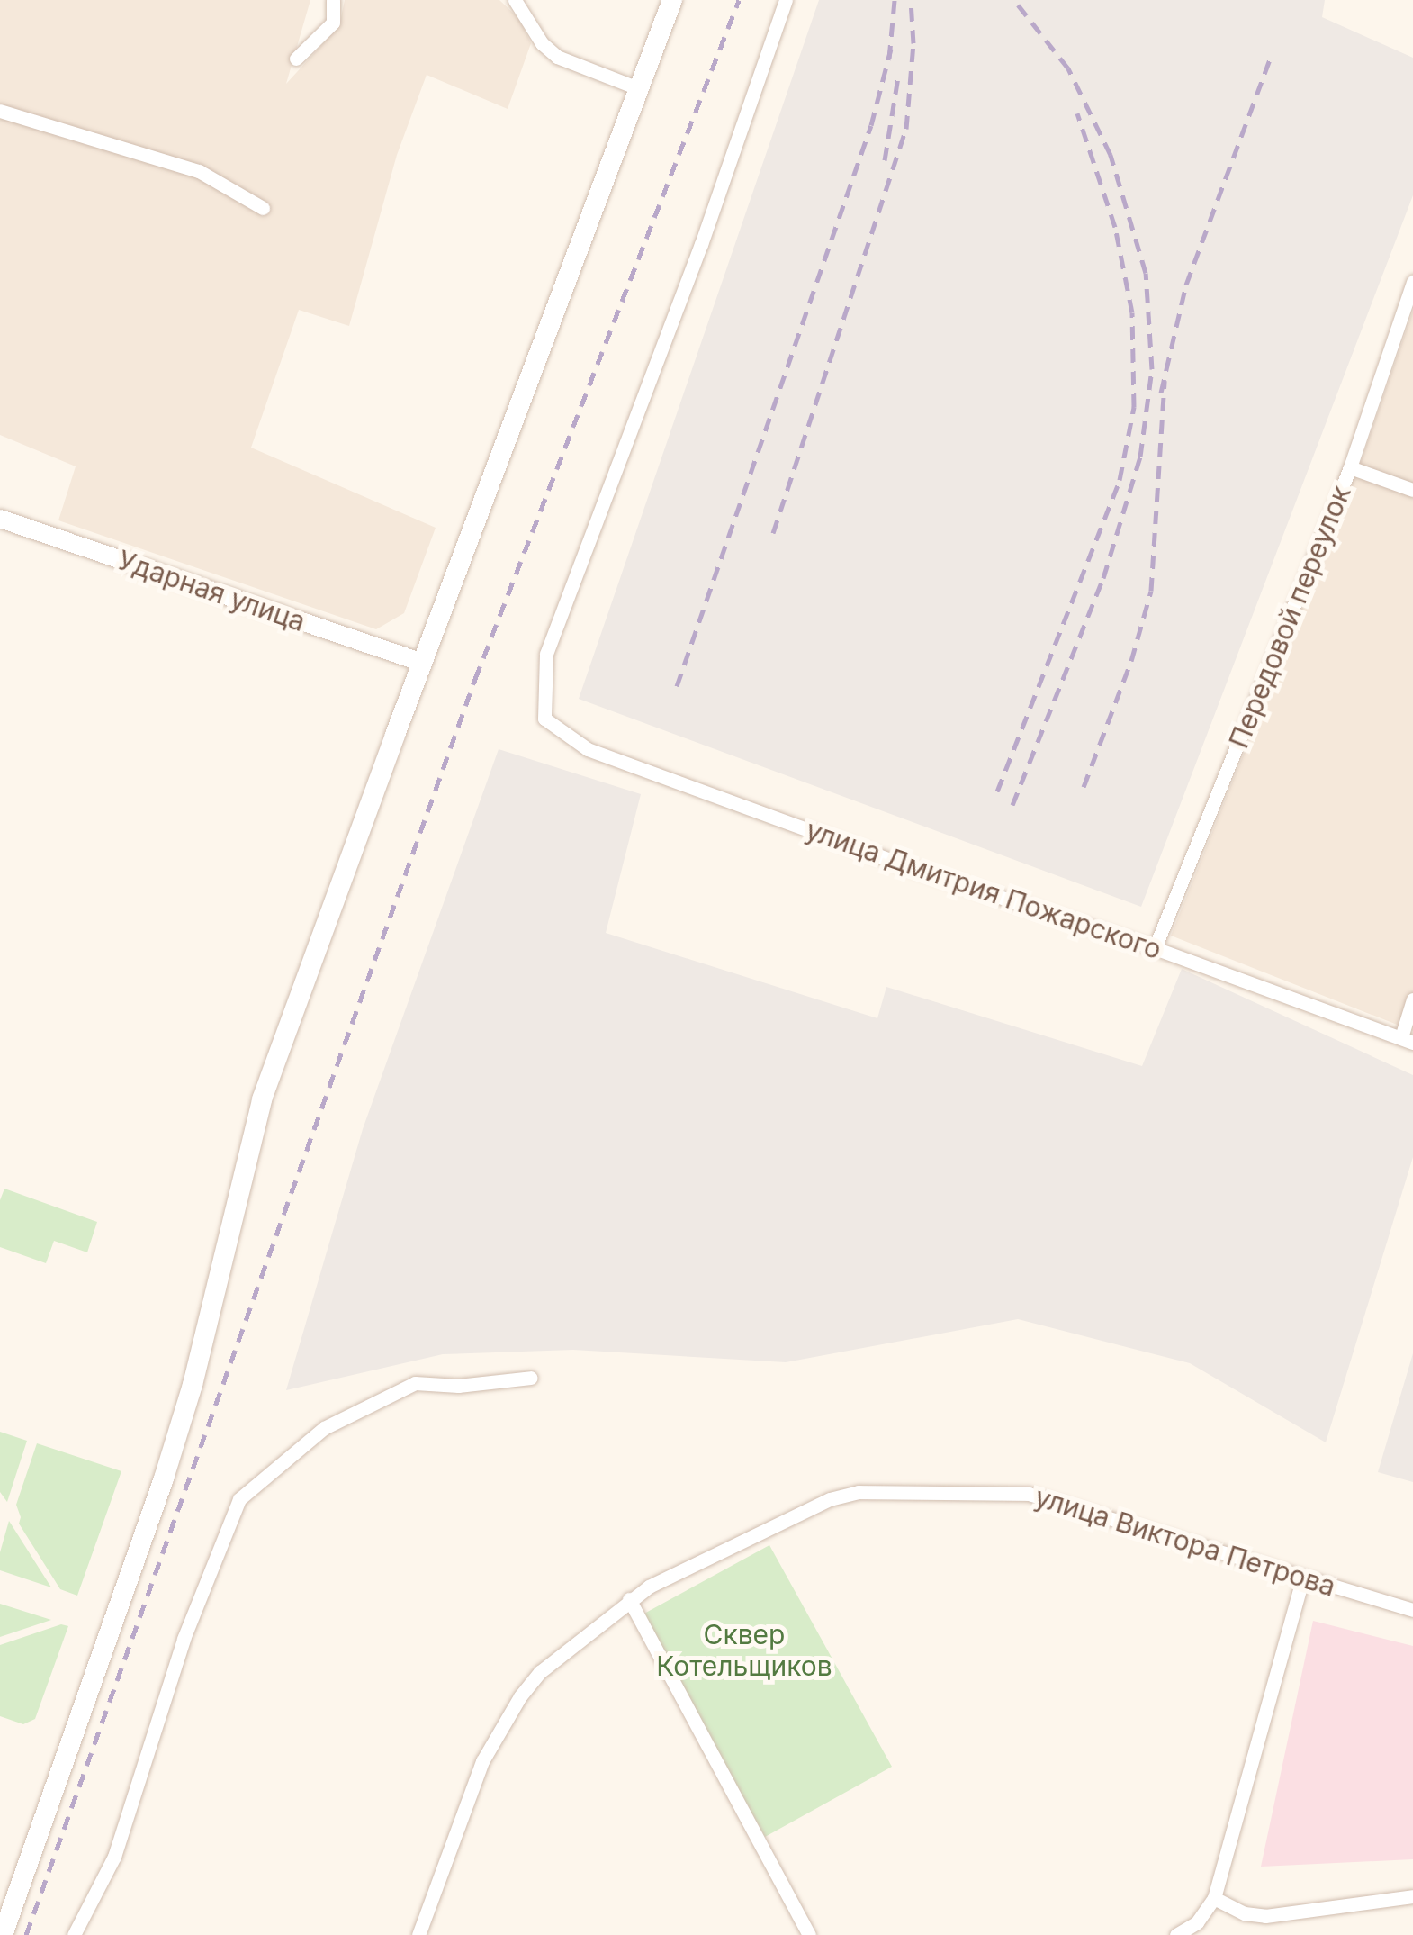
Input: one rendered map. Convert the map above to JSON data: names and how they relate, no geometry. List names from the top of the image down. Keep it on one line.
{"streets":{"street":["Ударная улица","Передовой переулок","улица Дмитрия Пожарского","улица Виктора Петрова"]},"crossings":[["Передовой переулок","улица Дмитрия Пожарского"]],"parks":["Сквер Котельщиков"]}
